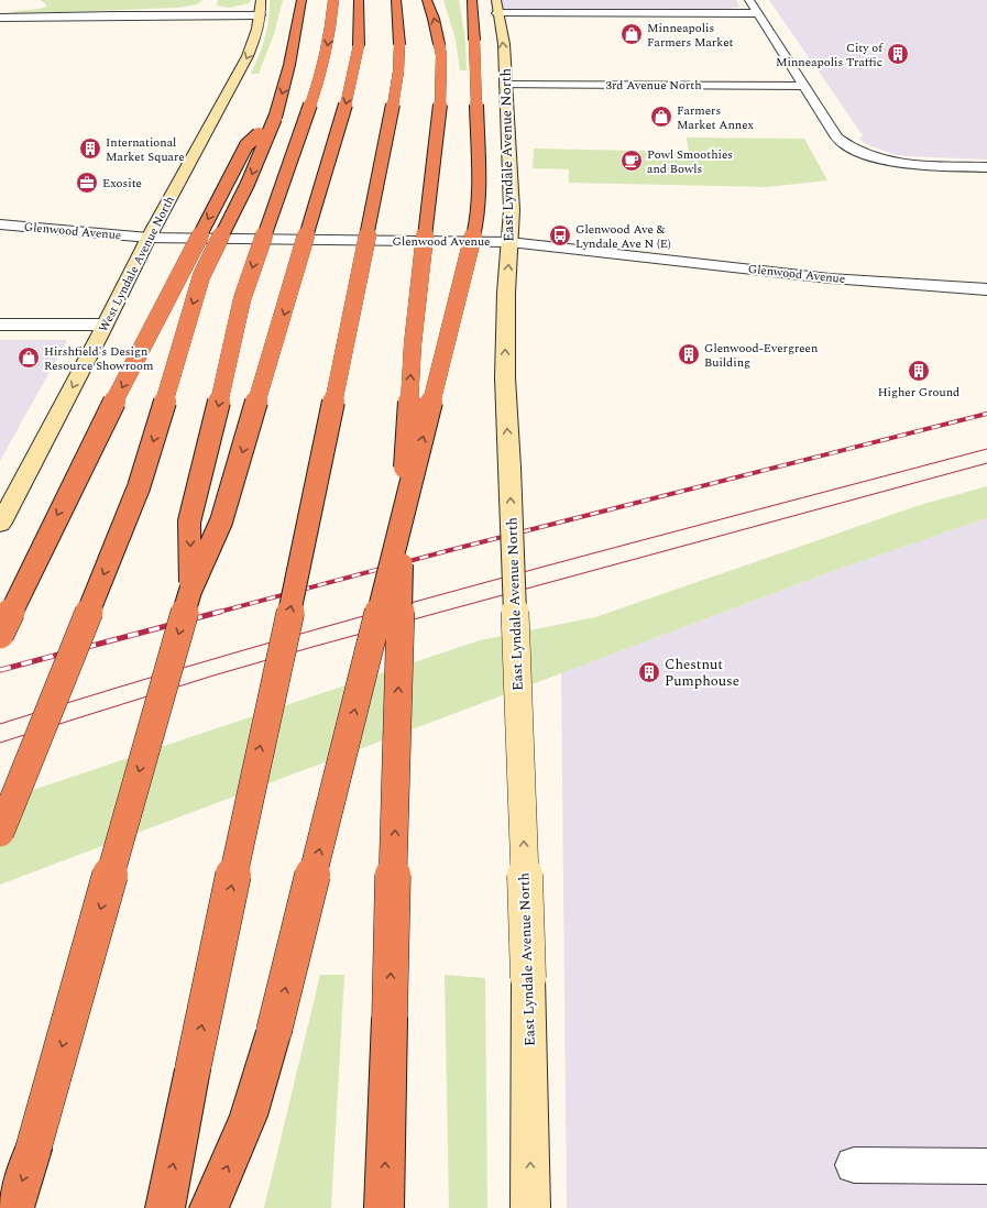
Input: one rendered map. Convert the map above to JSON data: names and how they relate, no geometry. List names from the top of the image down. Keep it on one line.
{"streets":{"main road":["East Lyndale Avenue North","West Lyndale Avenue North"],"street":["3rd Avenue North","Glenwood Avenue"]},"crossings":[["3rd Avenue North","East Lyndale Avenue North"],["East Lyndale Avenue North","Glenwood Avenue"],["Glenwood Avenue","West Lyndale Avenue North"]],"one_way":["East Lyndale Avenue North","West Lyndale Avenue North"],"places":{"shop":["Minneapolis Farmers Market","Farmers Market Annex","Hirshfield's Design Resource Showroom"],"building":["City of Minneapolis Traffic","International Market Square","Glenwood-Evergreen Building","Higher Ground","Chestnut Pumphouse"],"cafe":["Powl Smoothies and Bowls"],"office":["Exosite"],"bus stop":["Glenwood Ave & Lyndale Ave N (E)"]}}
